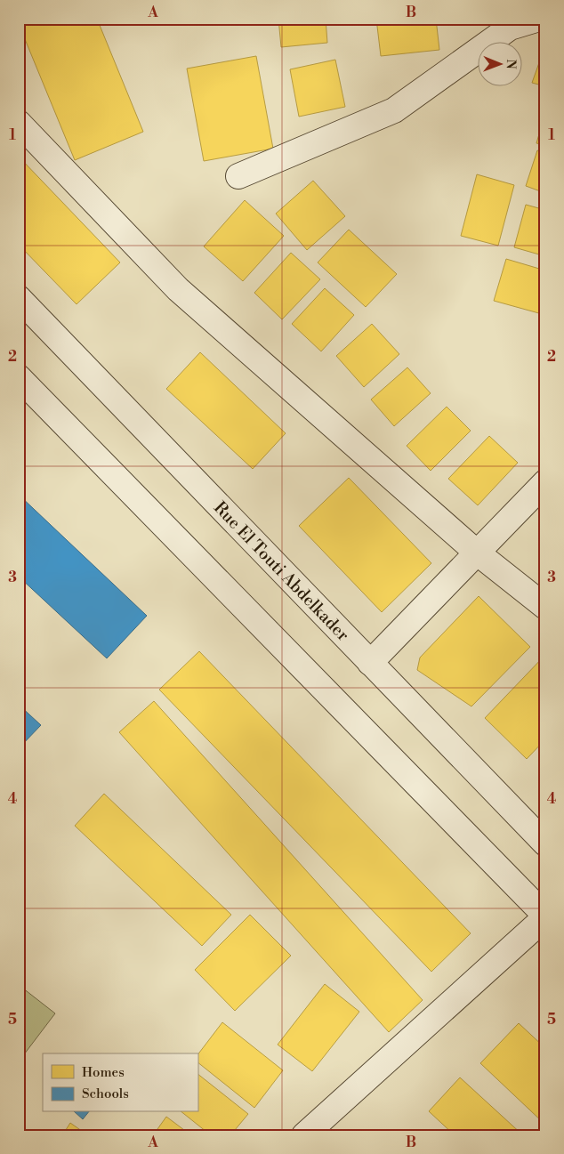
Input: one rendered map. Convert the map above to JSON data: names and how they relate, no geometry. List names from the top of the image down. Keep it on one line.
{"streets":{"street":["Rue El Touti Abdelkader"]},"legend":["Homes","Schools"],"north":"right","grid":{"columns":["A","B"],"rows":["1","2","3","4","5"]}}
